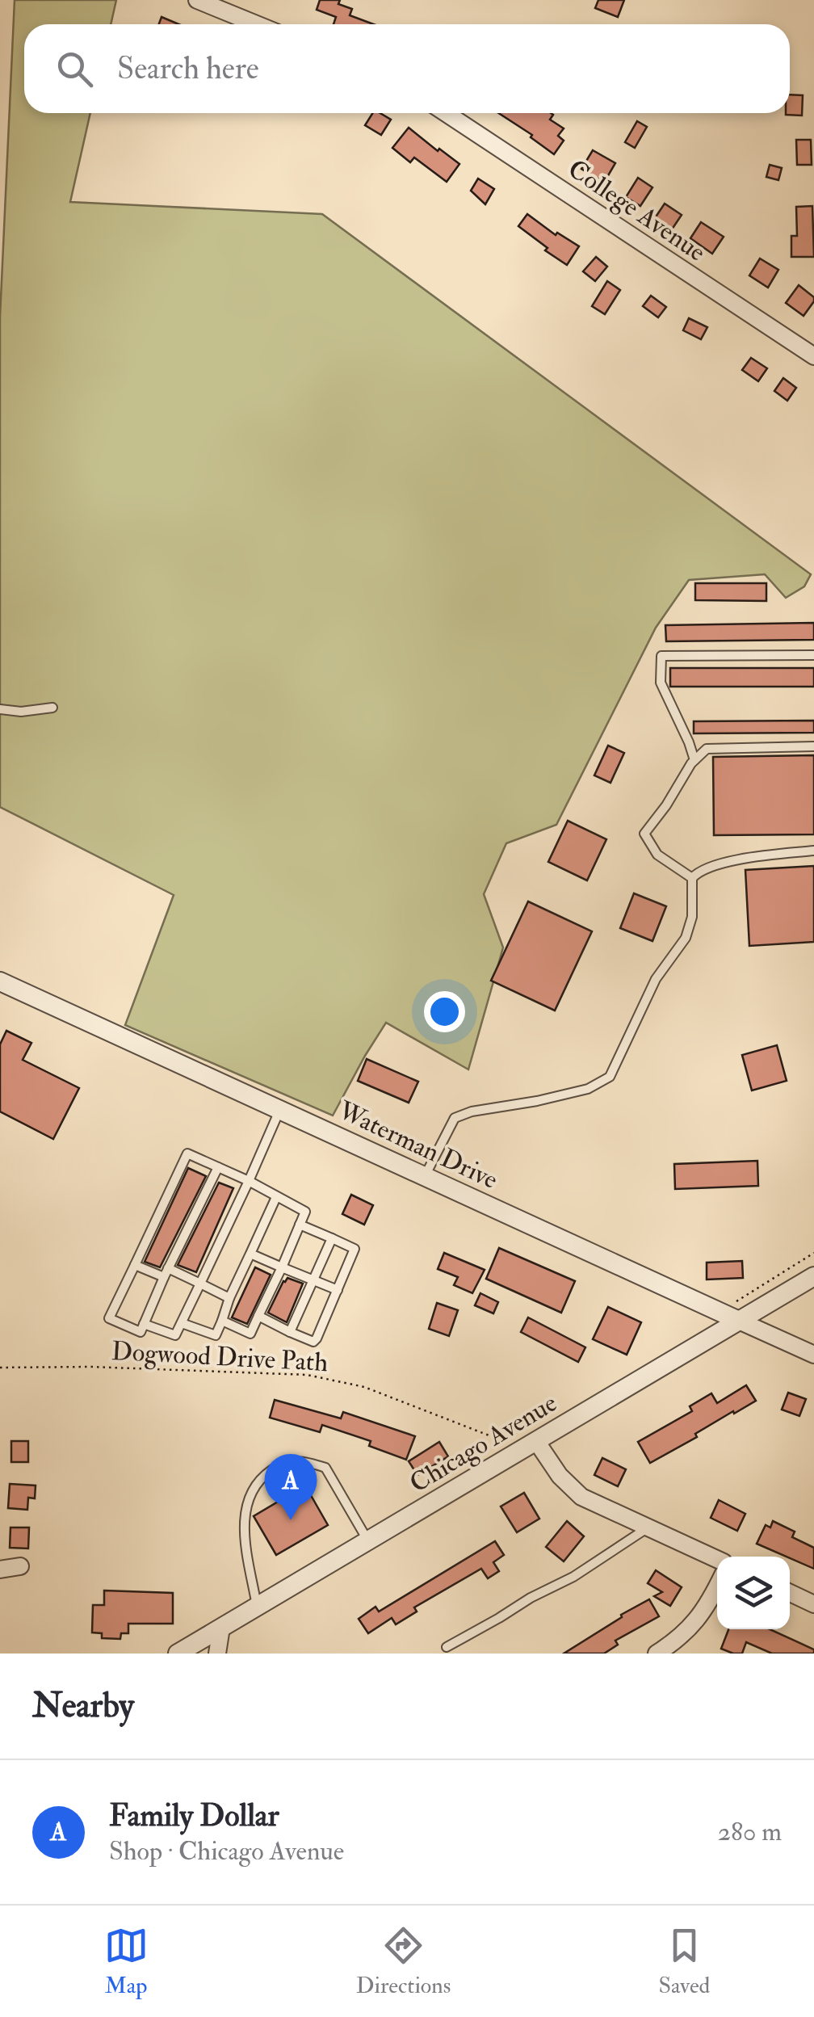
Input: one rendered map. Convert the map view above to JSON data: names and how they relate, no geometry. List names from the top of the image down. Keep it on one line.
{"streets":{"street":["College Avenue","Waterman Drive","Chicago Avenue"],"path":["Dogwood Drive Path"]},"crossings":[["Waterman Drive","Chicago Avenue"],["Dogwood Drive Path","Chicago Avenue"]],"page":{"search":"Search here","pins":"A","heading":"Nearby","list":[{"mark":"A","name":"Family Dollar","note":"Shop · Chicago Avenue","value":"280 m"}],"nav":["Map","Directions","Saved"]}}
